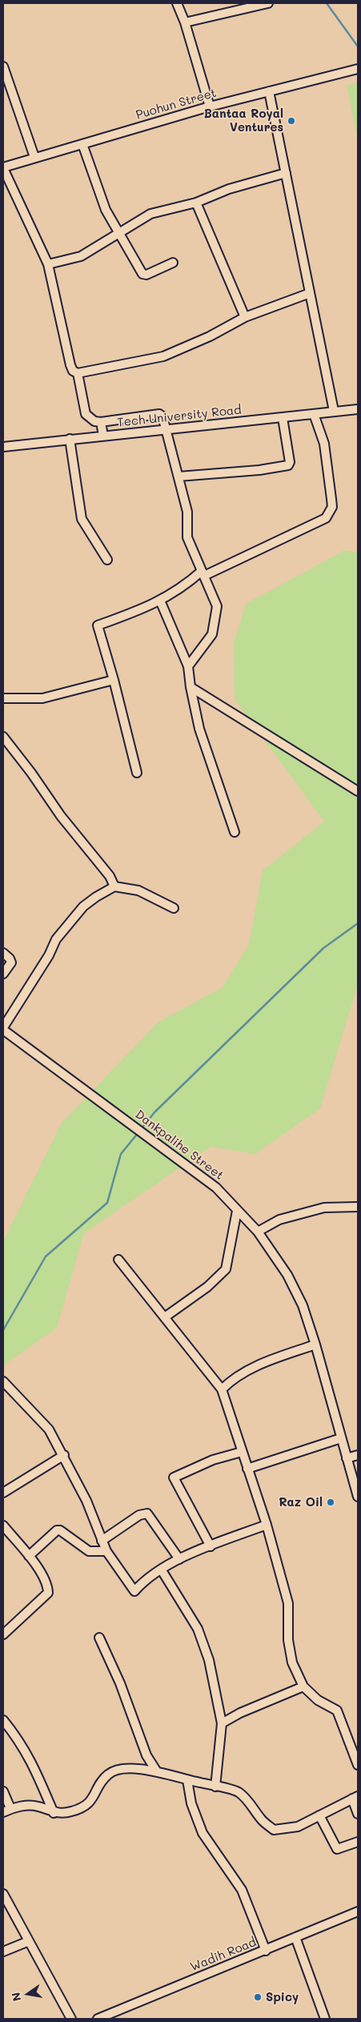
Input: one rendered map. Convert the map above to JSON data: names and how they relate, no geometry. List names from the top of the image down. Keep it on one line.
{"streets":{"street":["Puohun Street","Tech University Road","Dankpalihe Street","Wadih Road"]},"places":["Bantaa Royal Ventures","Raz Oil","Spicy"],"north":"left"}
